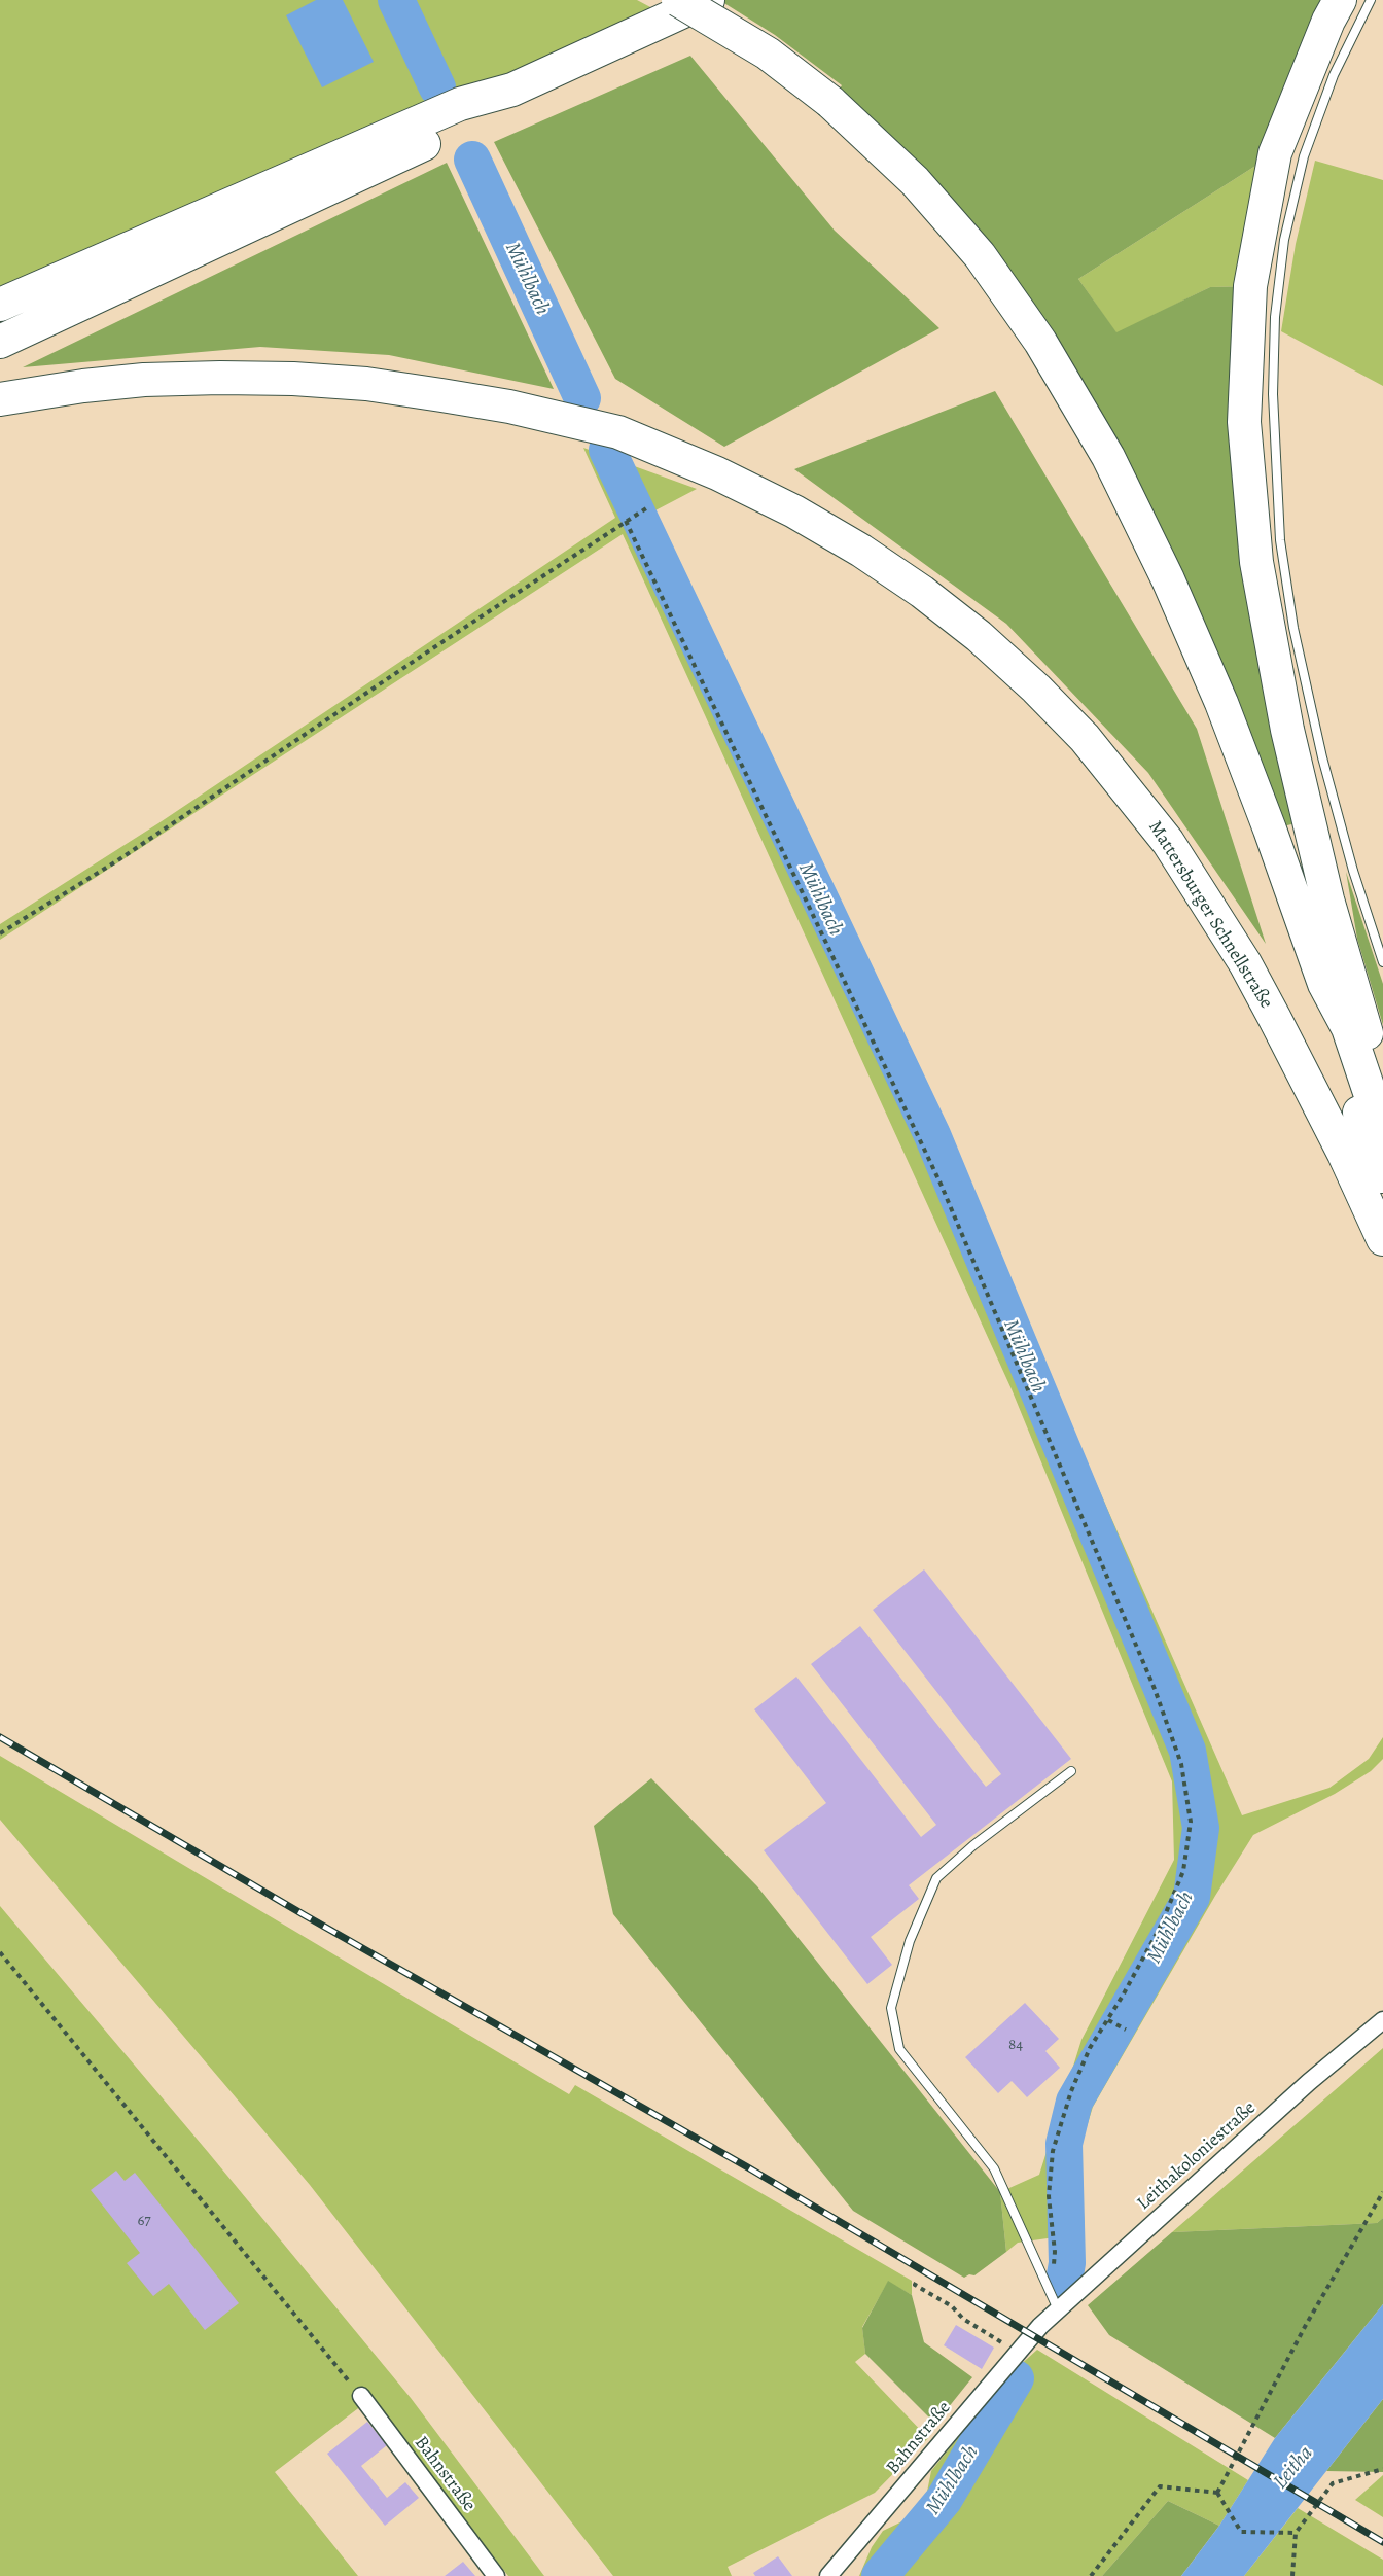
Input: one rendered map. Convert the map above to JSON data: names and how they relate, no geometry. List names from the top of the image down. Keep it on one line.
{"streets":{"highway":["Mattersburger Schnellstraße"],"street":["Leithakoloniestraße","Bahnstraße"]},"crossings":[["Leithakoloniestraße","Bahnstraße"]],"water":["Mühlbach","Leitha"],"house_numbers":["84","67"]}
